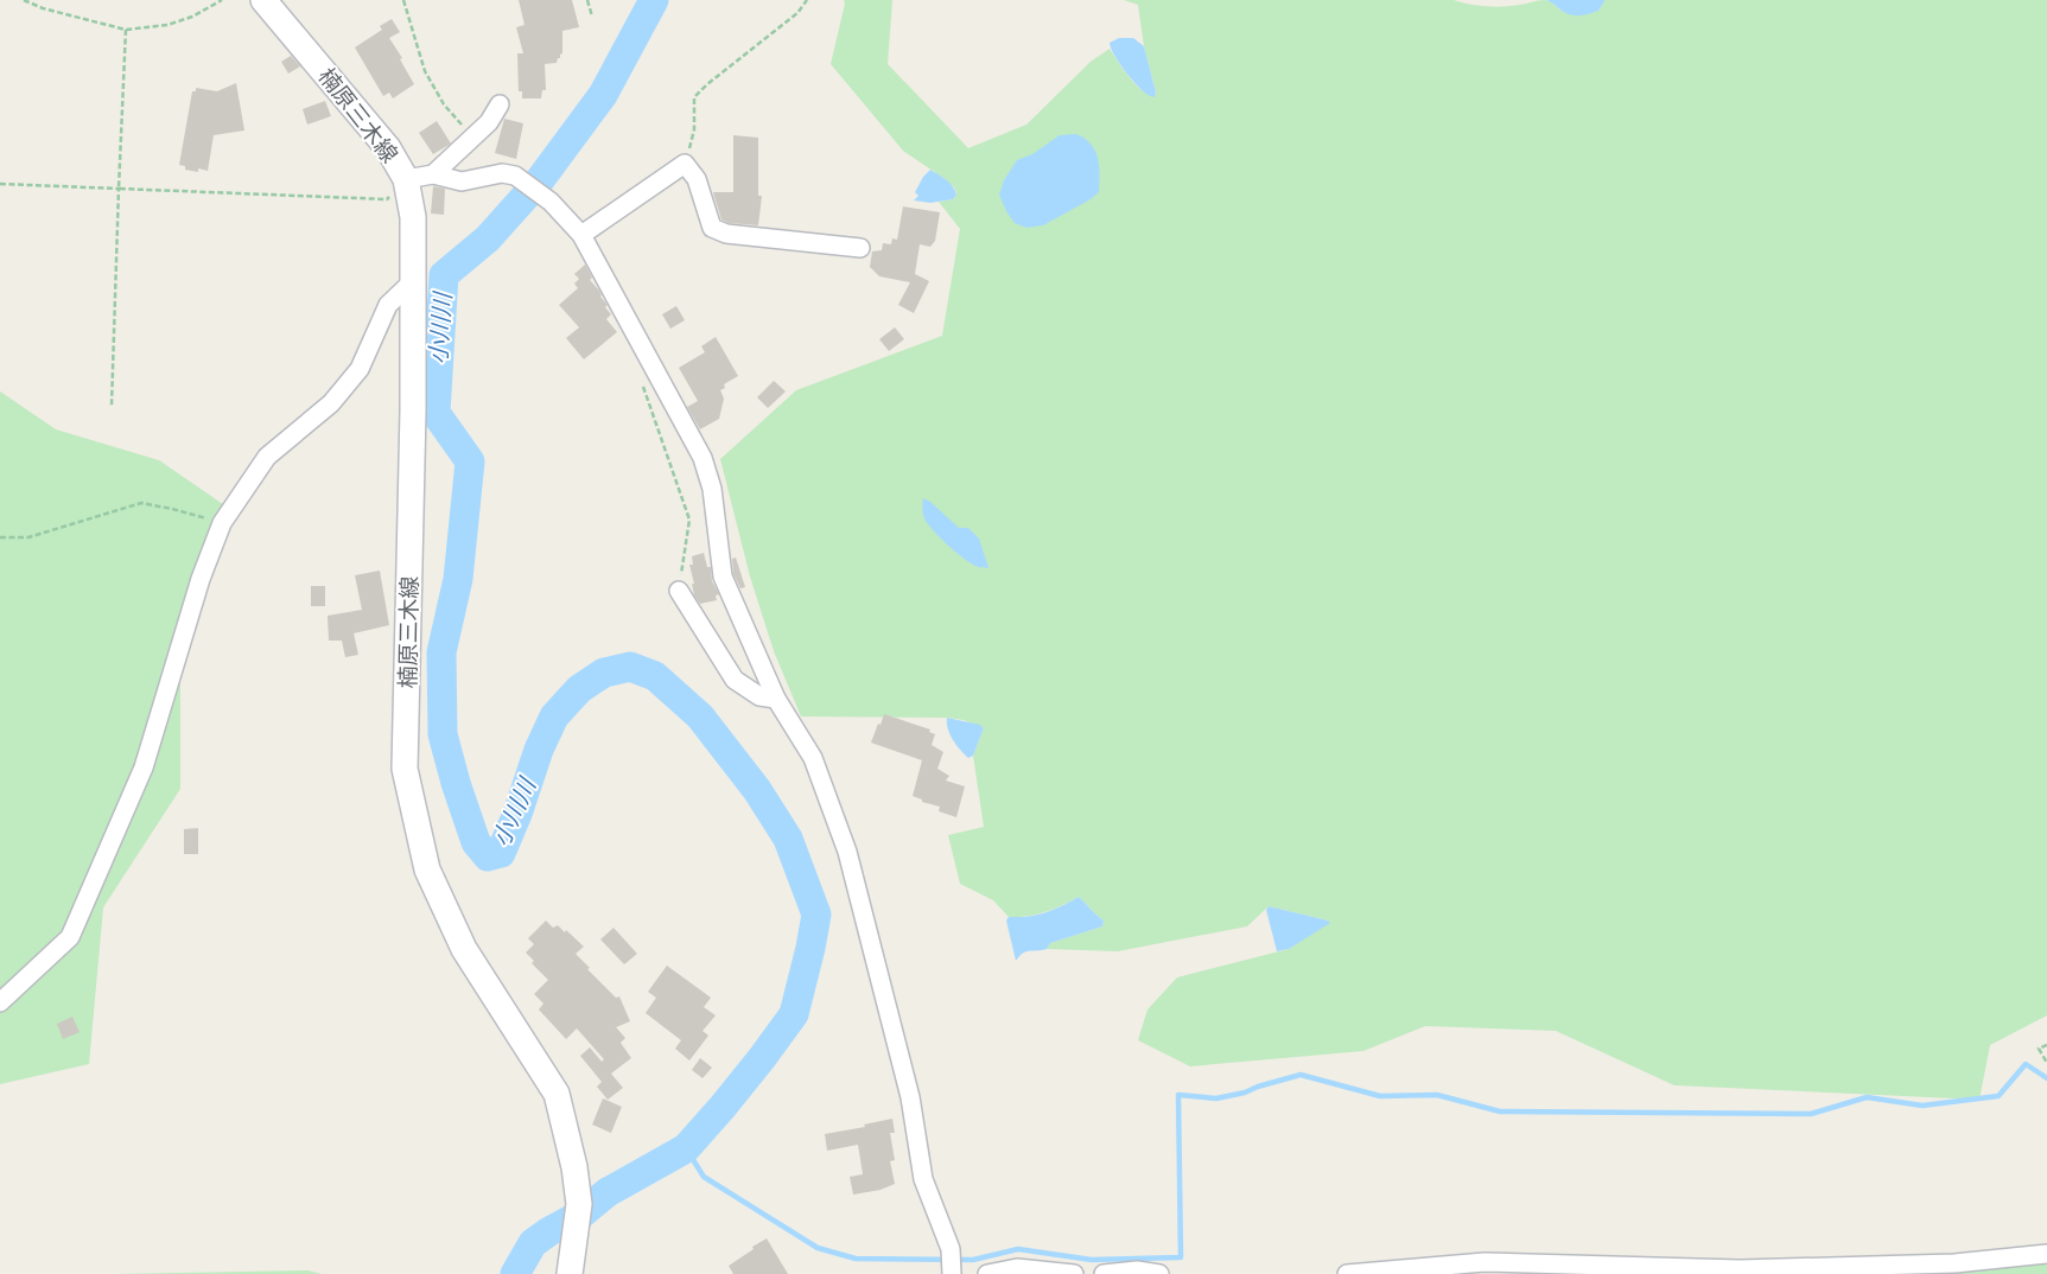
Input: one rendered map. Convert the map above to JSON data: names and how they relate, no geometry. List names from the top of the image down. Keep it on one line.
{"streets":{"main road":["楠原三木線"]},"water":["小川川"]}
